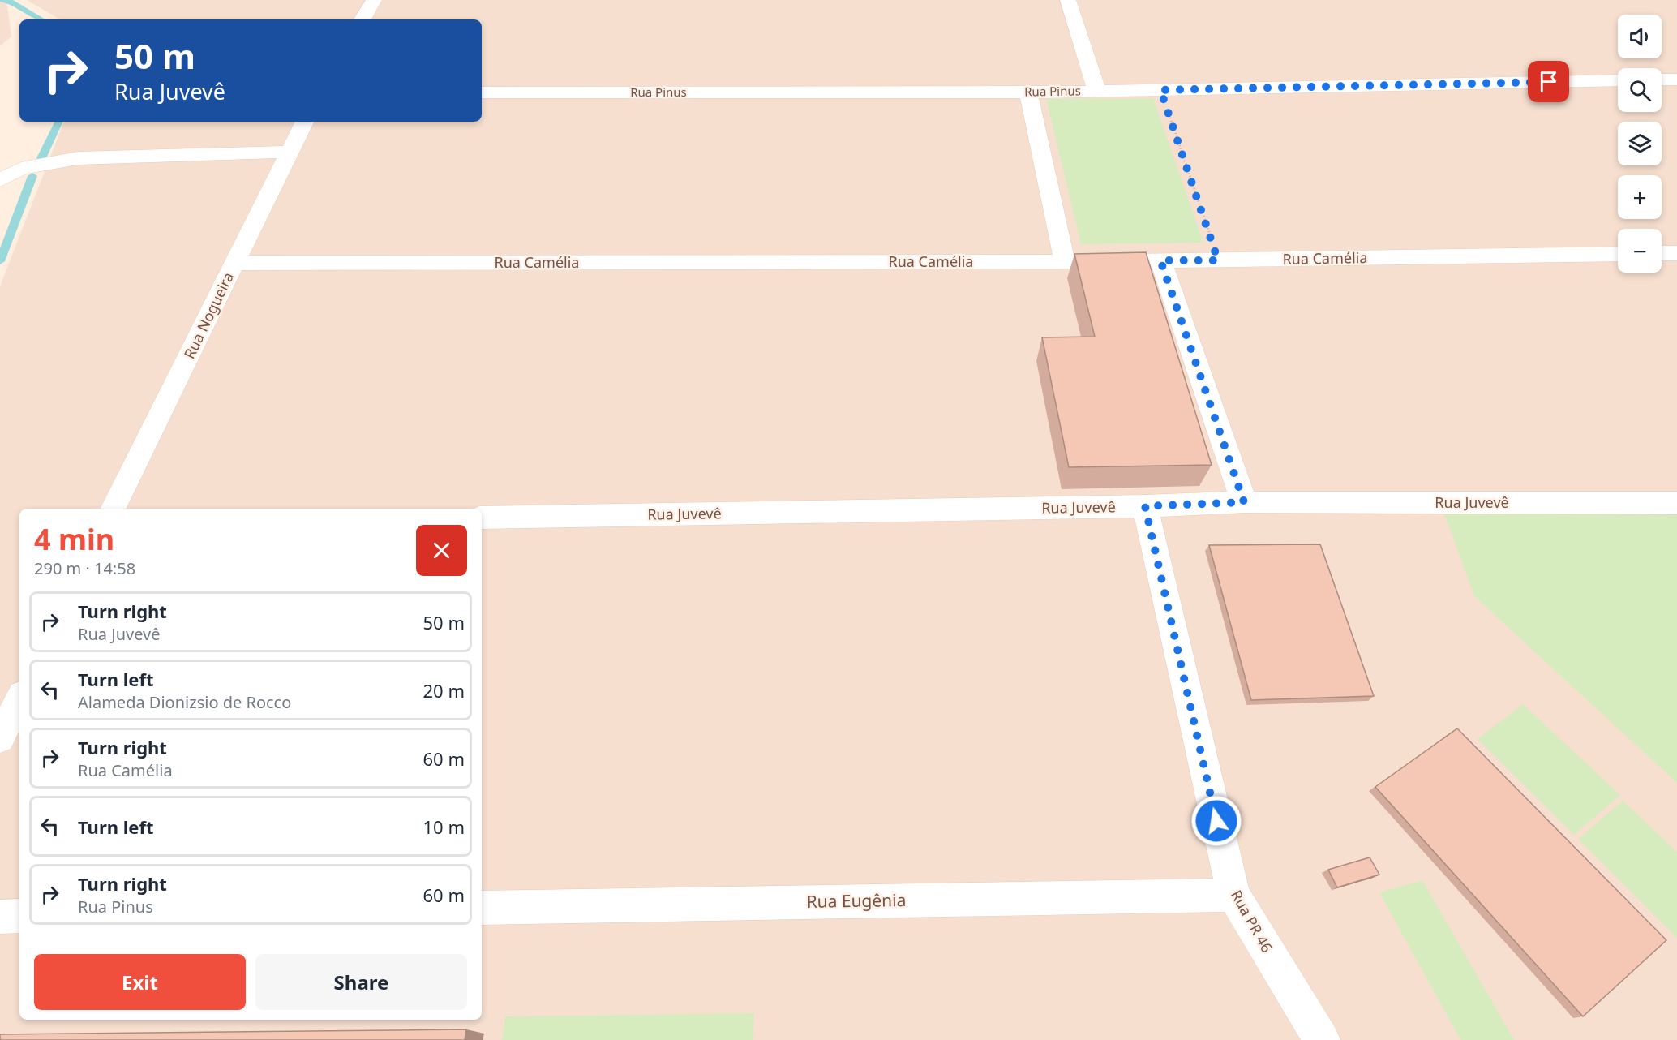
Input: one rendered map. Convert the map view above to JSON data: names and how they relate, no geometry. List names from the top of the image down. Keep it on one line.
{"streets":{"street":["Rua Pinus","Rua Camélia","Rua Nogueira","Rua Juvevê","Rua Eugênia","Rua PR 46"]},"crossings":[["Rua Camélia","Rua Nogueira"],["Rua Juvevê","Rua PR 46"],["Rua Eugênia","Rua PR 46"]],"page":{"map_buttons":["+","−"],"turn":["50 m","Rua Juvevê"],"heading":["4 min","290 m · 14:58"],"list":[{"name":"Turn right","note":"Rua Juvevê","value":"50 m"},{"name":"Turn left","note":"Alameda Dionizsio de Rocco","value":"20 m"},{"name":"Turn right","note":"Rua Camélia","value":"60 m"},{"name":"Turn left","value":"10 m"},{"name":"Turn right","note":"Rua Pinus","value":"60 m"}],"buttons":["Exit","Share"]}}
